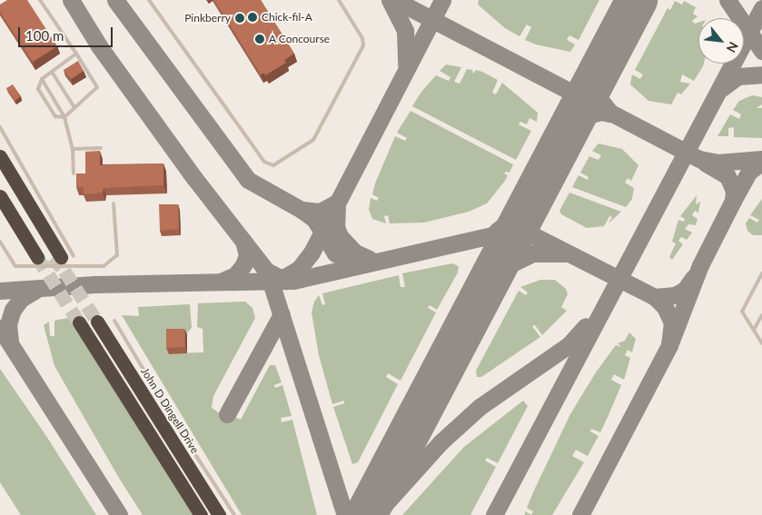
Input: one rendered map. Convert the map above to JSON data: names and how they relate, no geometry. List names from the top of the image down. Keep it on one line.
{"streets":{"highway":["John D Dingell Drive"]},"places":["Chick-fil-A","Pinkberry","A Concourse"],"scale_bar":"100 m","north":"bottom right"}
